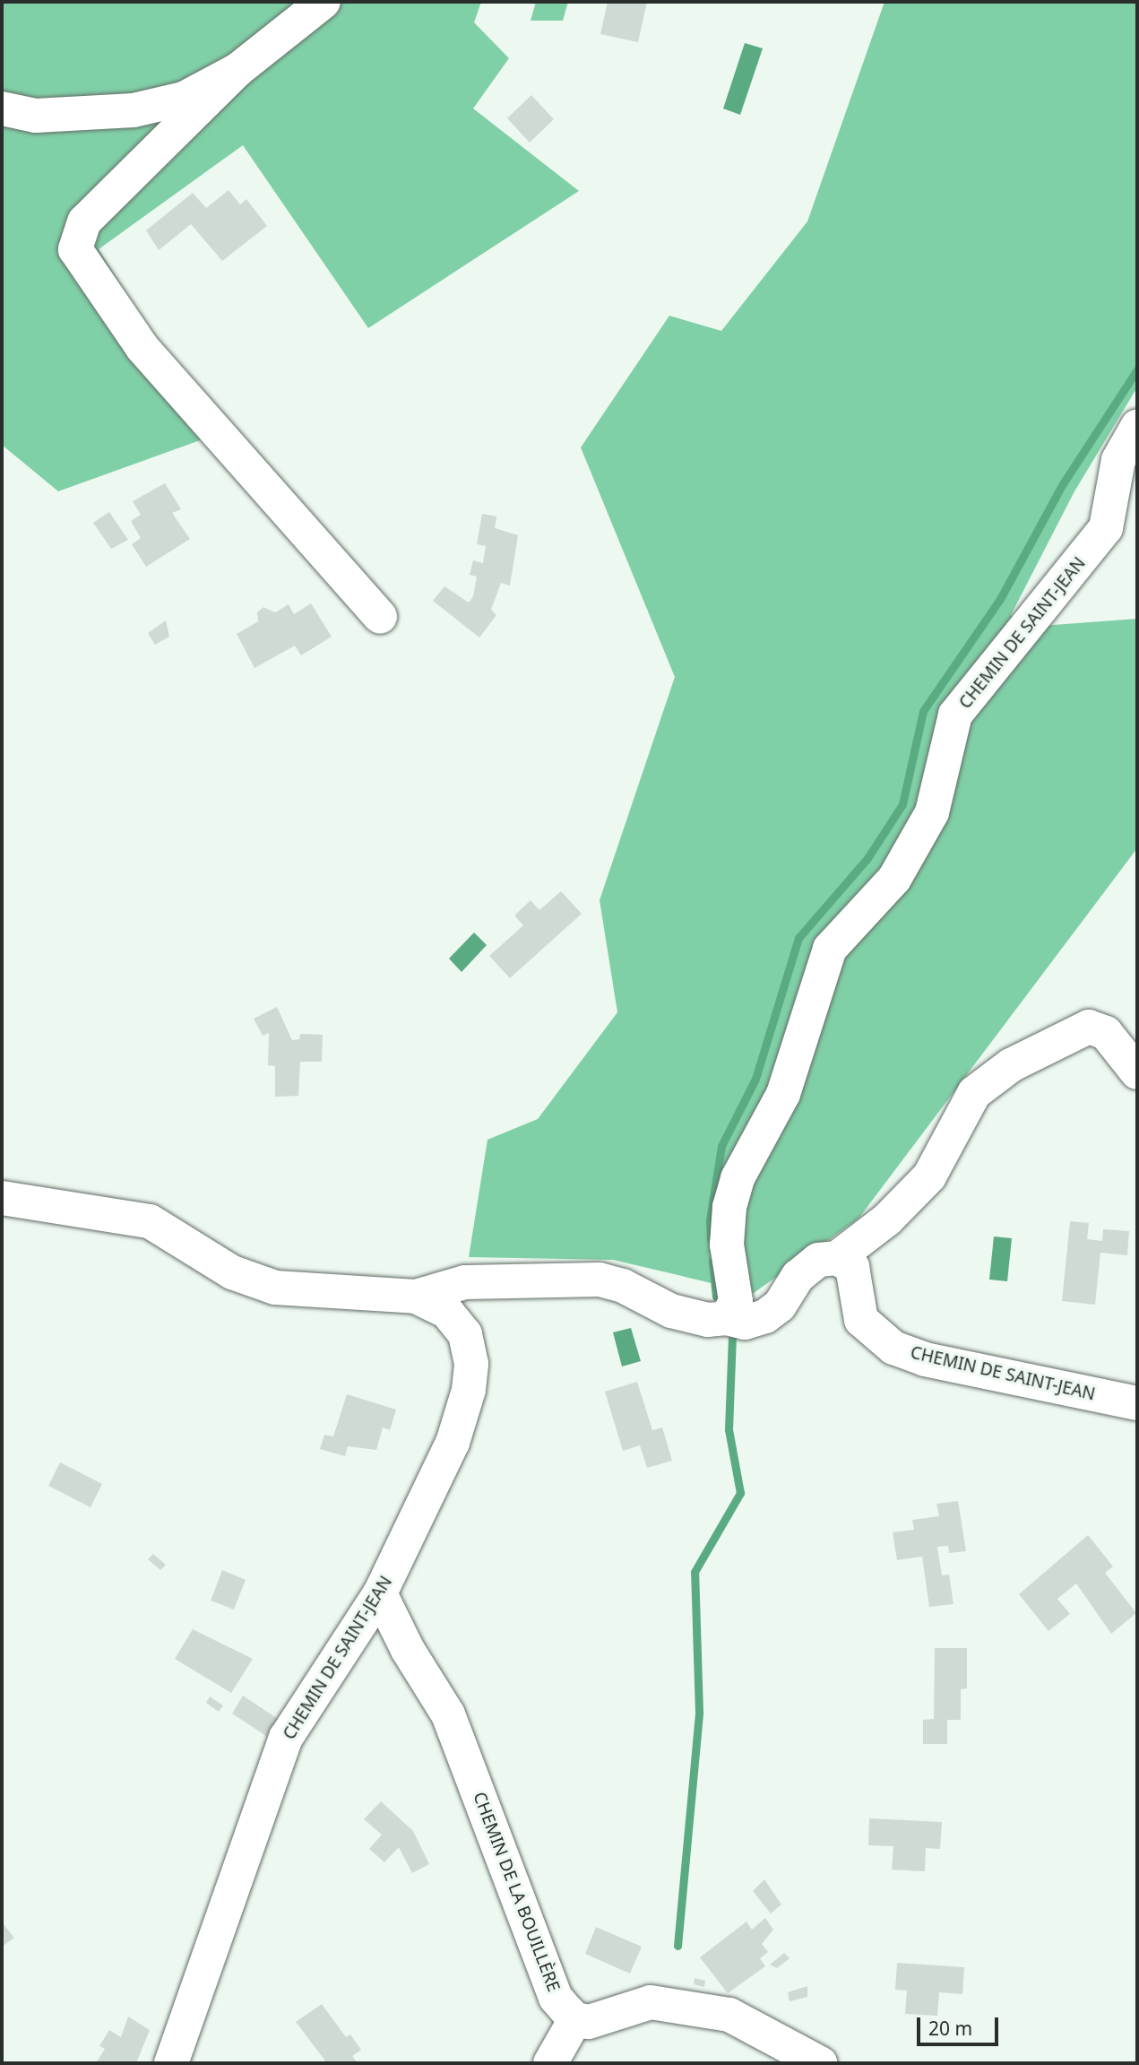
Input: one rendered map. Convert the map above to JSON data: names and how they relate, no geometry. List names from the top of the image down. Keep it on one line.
{"streets":{"street":["CHEMIN DE SAINT-JEAN","CHEMIN DE LA BOUILLÈRE"]},"crossings":[["CHEMIN DE SAINT-JEAN","CHEMIN DE LA BOUILLÈRE"]],"scale_bar":"20 m"}
